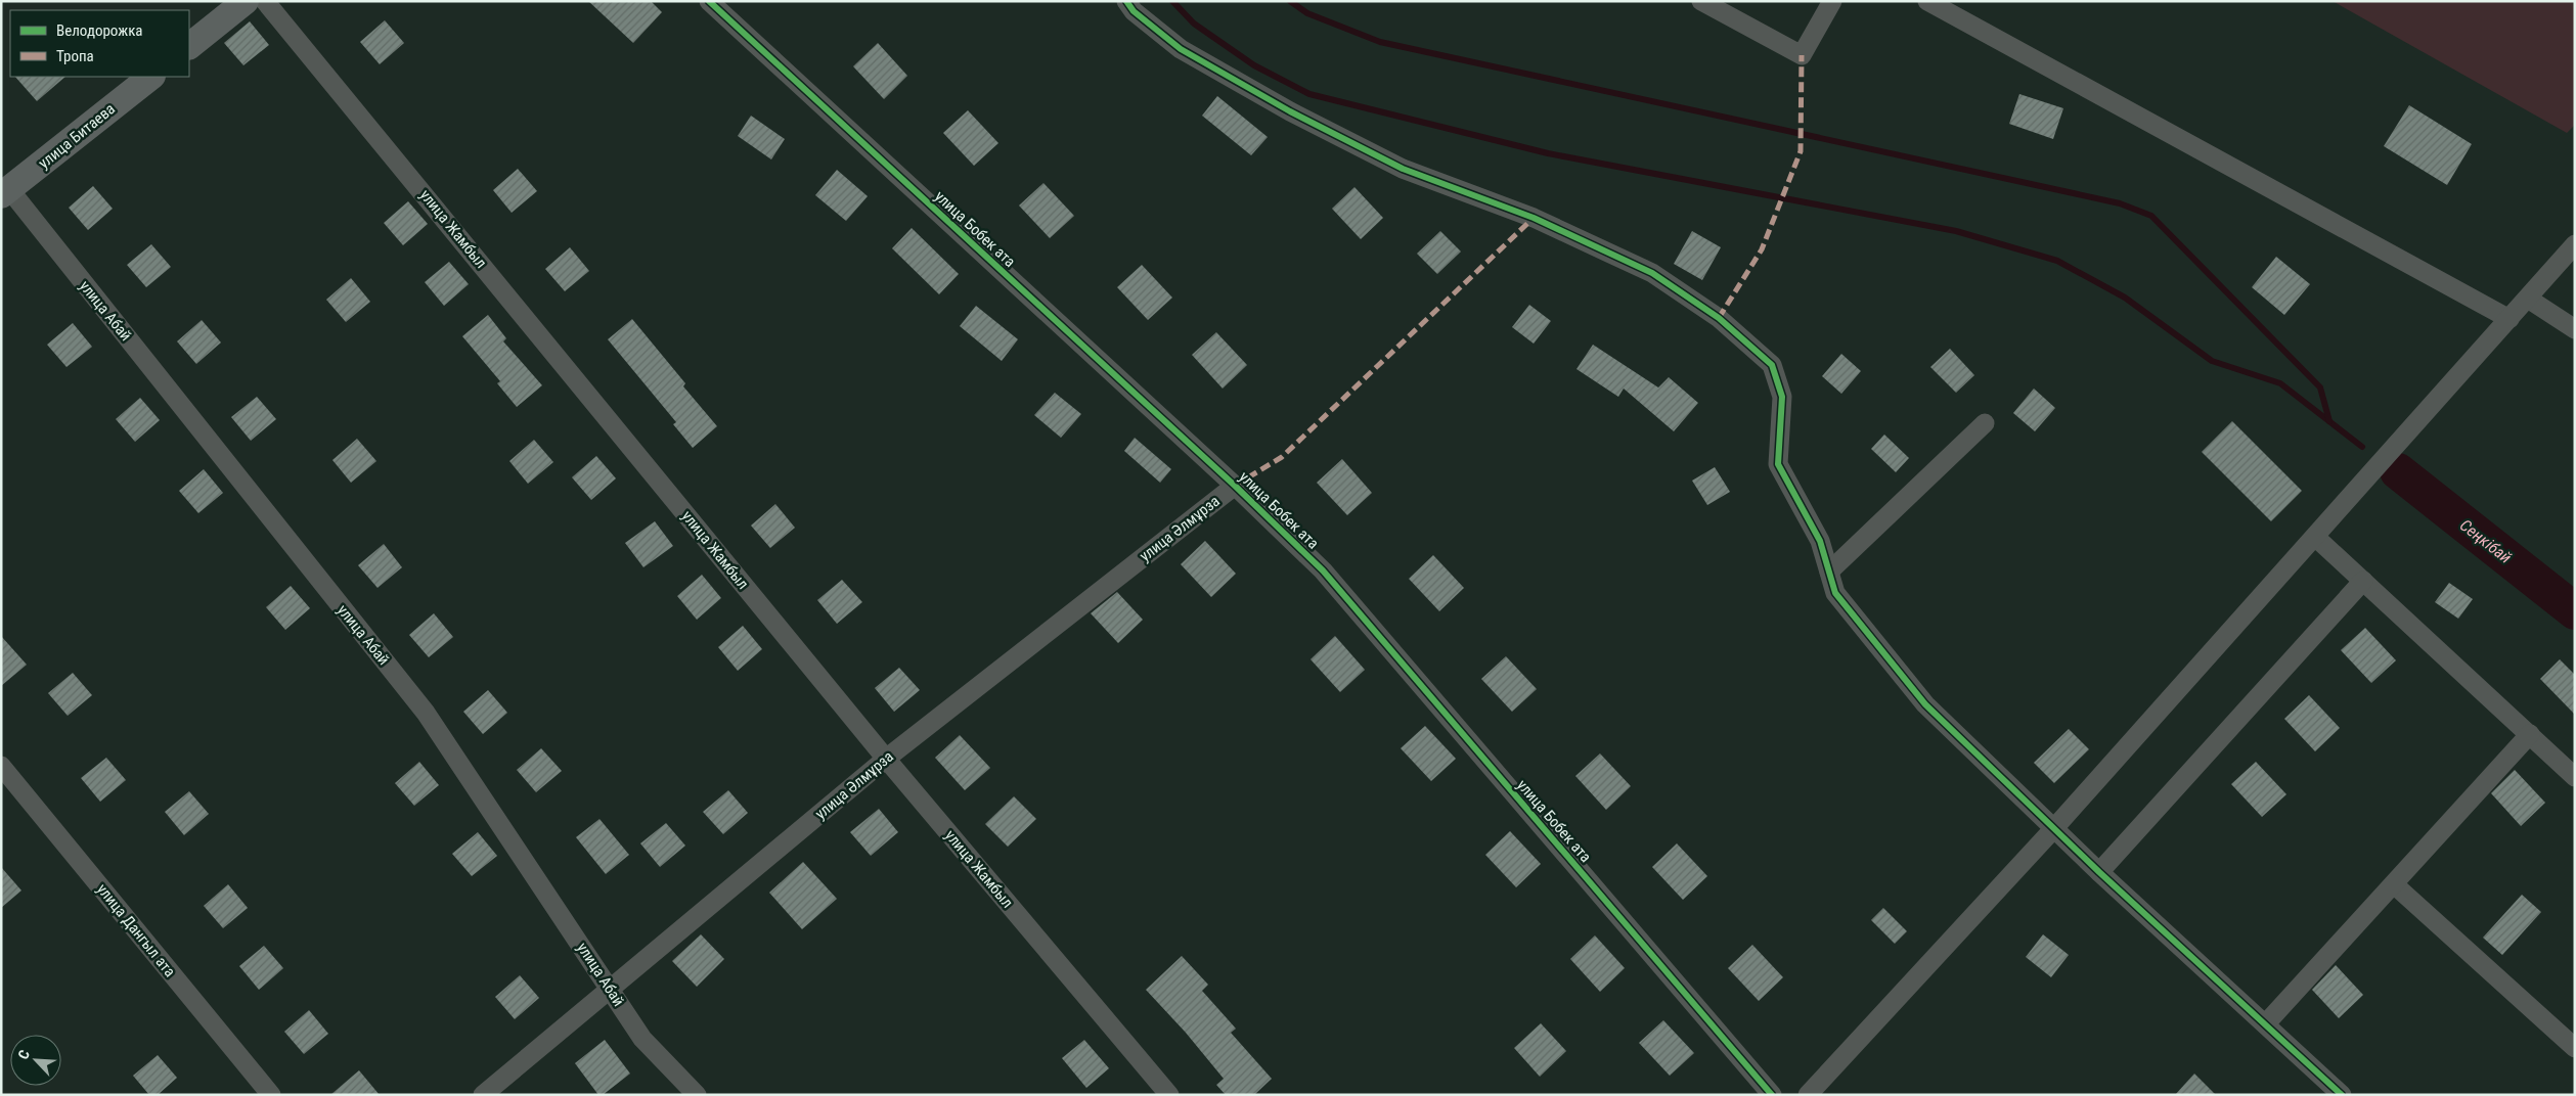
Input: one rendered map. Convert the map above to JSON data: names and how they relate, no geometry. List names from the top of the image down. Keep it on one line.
{"streets":{"street":["улица Битаева","улица Жамбыл","улица Бобек ата","улица Абай","улица Әлмұрза","улица Дангыл ата"]},"crossings":[["улица Битаева","улица Абай"],["улица Жамбыл","улица Әлмұрза"],["улица Бобек ата","улица Әлмұрза"],["улица Абай","улица Әлмұрза"]],"water":["Сеңкібай"],"legend":["Велодорожка","Тропа"],"north":"top left"}
